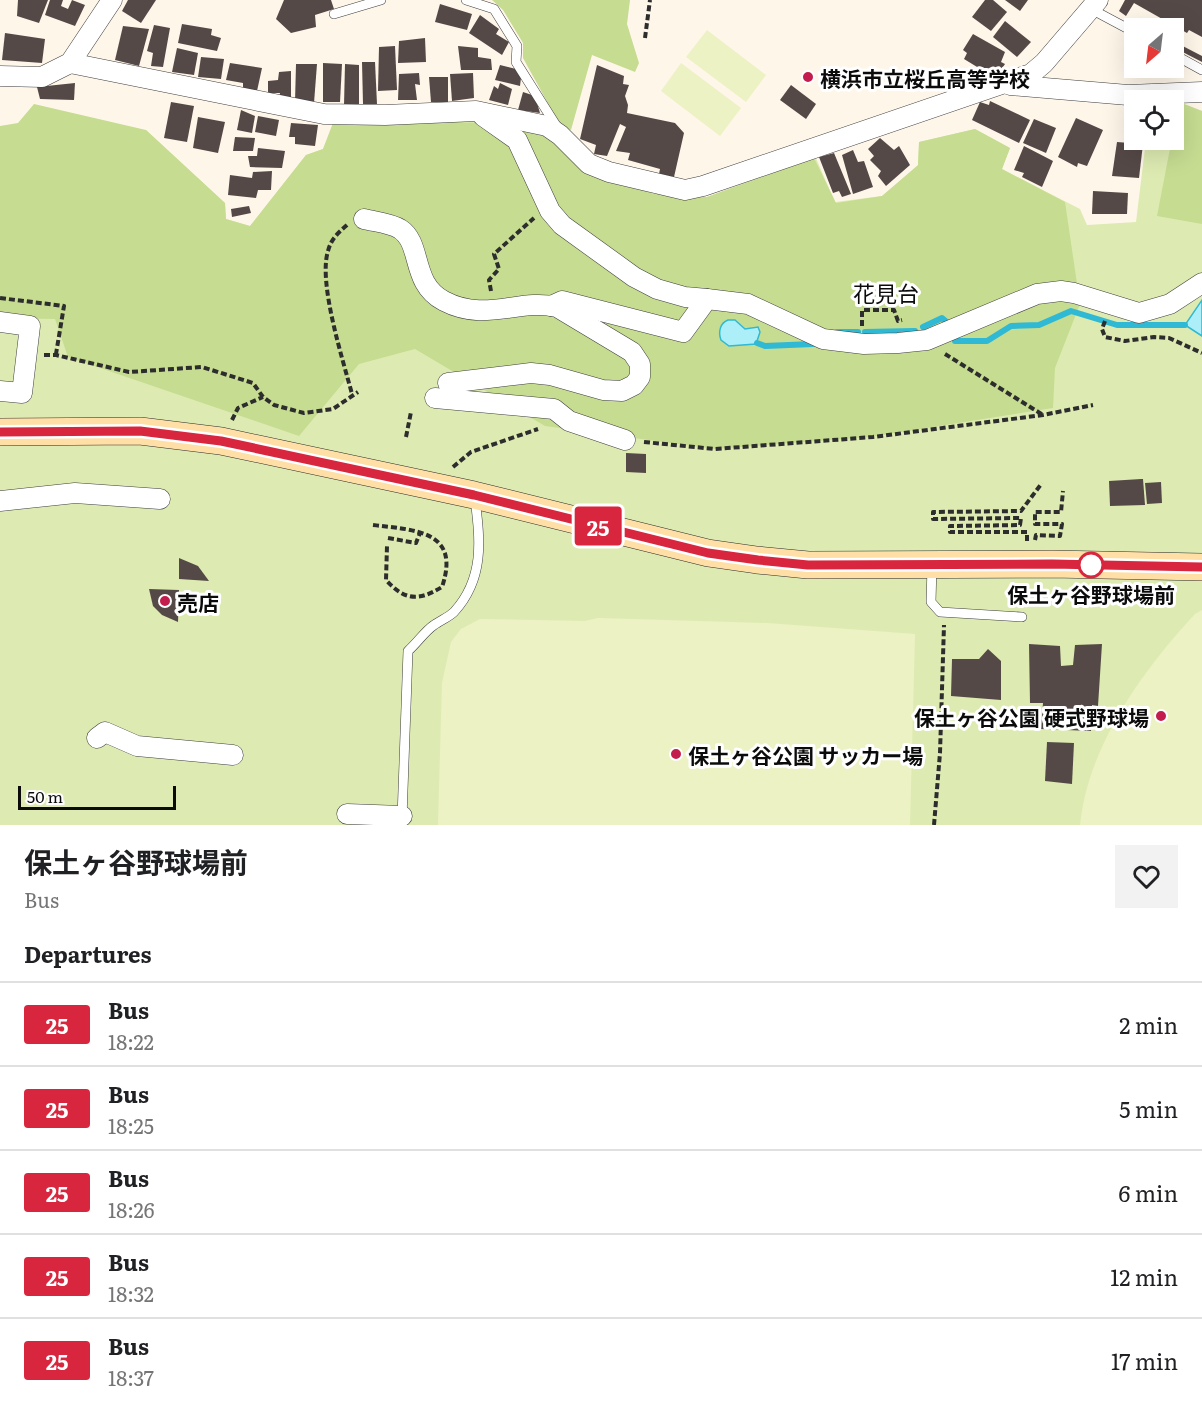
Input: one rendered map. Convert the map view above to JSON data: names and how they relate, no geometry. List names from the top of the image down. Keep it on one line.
{"districts":["花見台"],"places":["横浜市立桜丘高等学校","保土ヶ谷野球場前","売店","保土ヶ谷公園 硬式野球場","保土ヶ谷公園 サッカー場"],"lines":["bus line 25"],"scale_bar":"50 m","north":"bottom left","page":{"on_map":"25","scale":"50 m","heading":[["保土ヶ谷野球場前","Bus"],"Departures"],"list":[{"mark":"25","name":"Bus","note":"18:22","value":"2 min"},{"mark":"25","name":"Bus","note":"18:25","value":"5 min"},{"mark":"25","name":"Bus","note":"18:26","value":"6 min"},{"mark":"25","name":"Bus","note":"18:32","value":"12 min"},{"mark":"25","name":"Bus","note":"18:37","value":"17 min"}]}}
